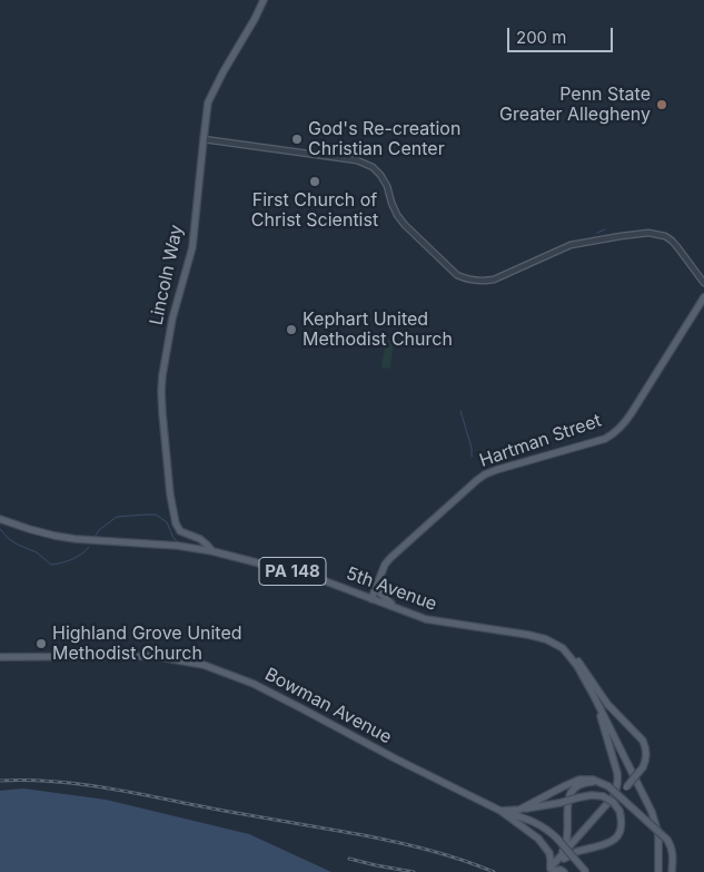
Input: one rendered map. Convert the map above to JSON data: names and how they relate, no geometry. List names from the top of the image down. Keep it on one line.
{"streets":{"main road":["Lincoln Way","Hartman Street","PA 148","5th Avenue","Bowman Avenue"]},"crossings":[["Lincoln Way","5th Avenue"],["Hartman Street","5th Avenue"]],"places":["Penn State Greater Allegheny","God's Re-creation Christian Center","First Church of Christ Scientist","Kephart United Methodist Church","Highland Grove United Methodist Church"],"scale_bar":"200 m"}
